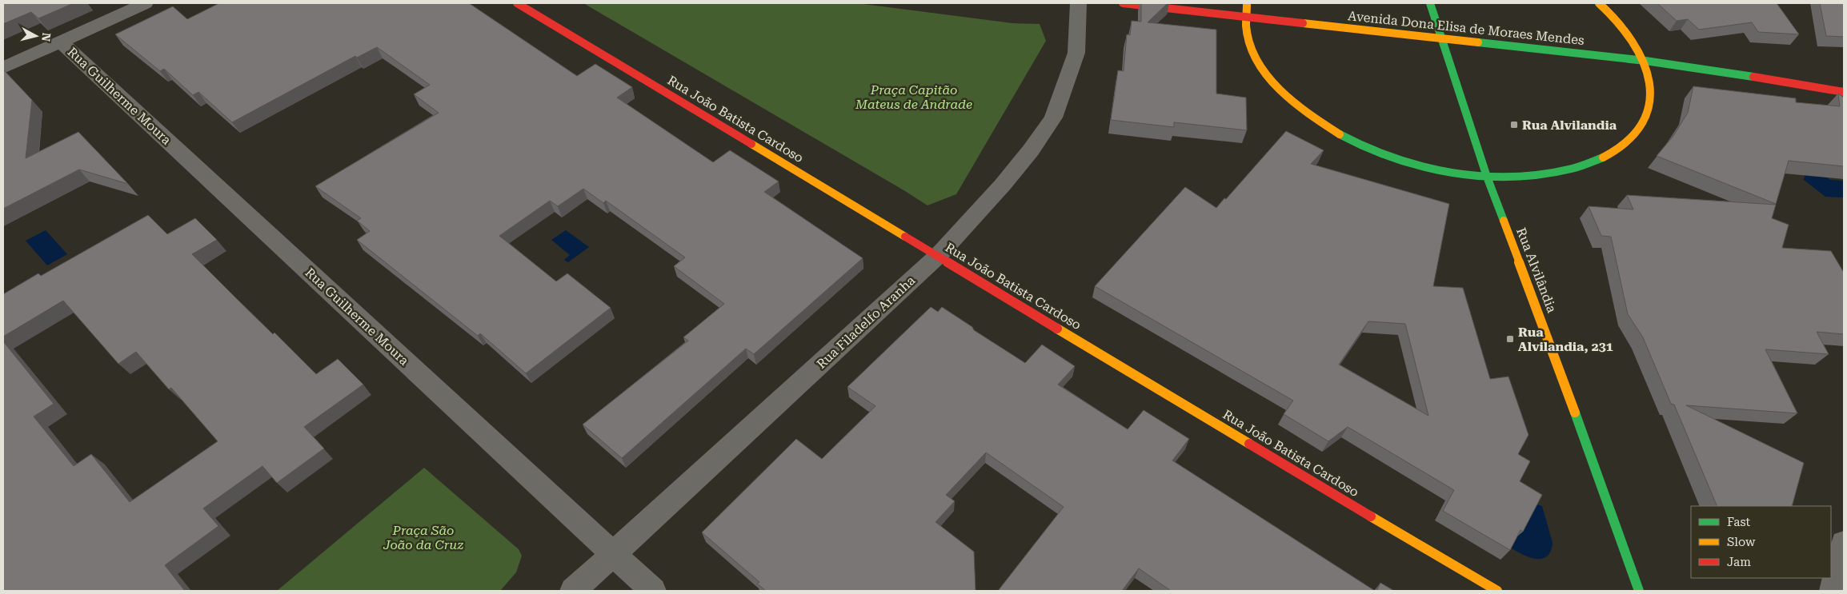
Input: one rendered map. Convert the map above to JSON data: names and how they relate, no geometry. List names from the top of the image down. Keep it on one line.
{"streets":{"street":["Avenida Dona Elisa de Moraes Mendes","Rua Guilherme Moura","Rua João Batista Cardoso","Rua Alvilândia","Rua Filadelfo Aranha"]},"crossings":[["Avenida Dona Elisa de Moraes Mendes","Rua Alvilândia"],["Rua Guilherme Moura","Rua Filadelfo Aranha"],["Rua João Batista Cardoso","Rua Filadelfo Aranha"]],"parks":["Praça Capitão Mateus de Andrade","Praça São João da Cruz"],"places":{"transit":["Rua Alvilandia","Rua Alvilandia, 231"]},"legend":["Fast","Slow","Jam"],"north":"right"}
